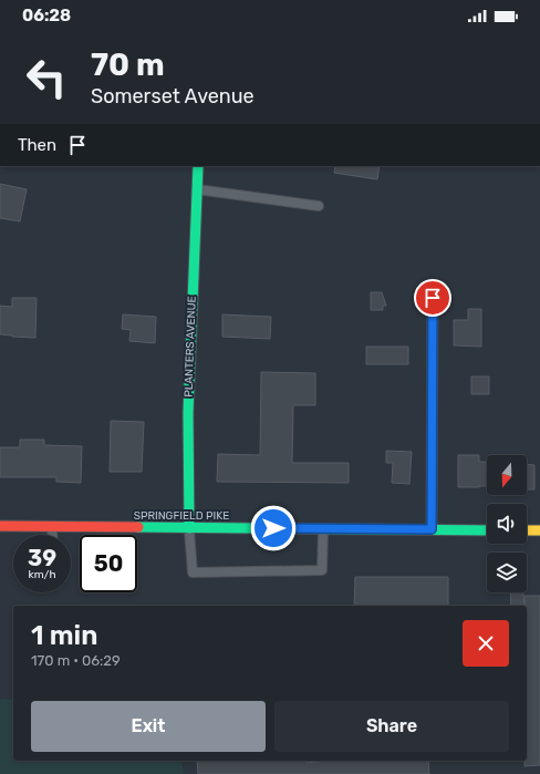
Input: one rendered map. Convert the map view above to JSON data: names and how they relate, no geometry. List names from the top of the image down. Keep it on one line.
{"streets":{"street":["PLANTERS AVENUE","SPRINGFIELD PIKE"]},"crossings":[["PLANTERS AVENUE","SPRINGFIELD PIKE"]],"north":"bottom","page":{"status":"06:28","turn":["70 m","Somerset Avenue"],"then":"Then","speed":"39 km/h","limit":"50","heading":["1 min","170 m · 06:29"],"buttons":["Exit","Share"]}}
